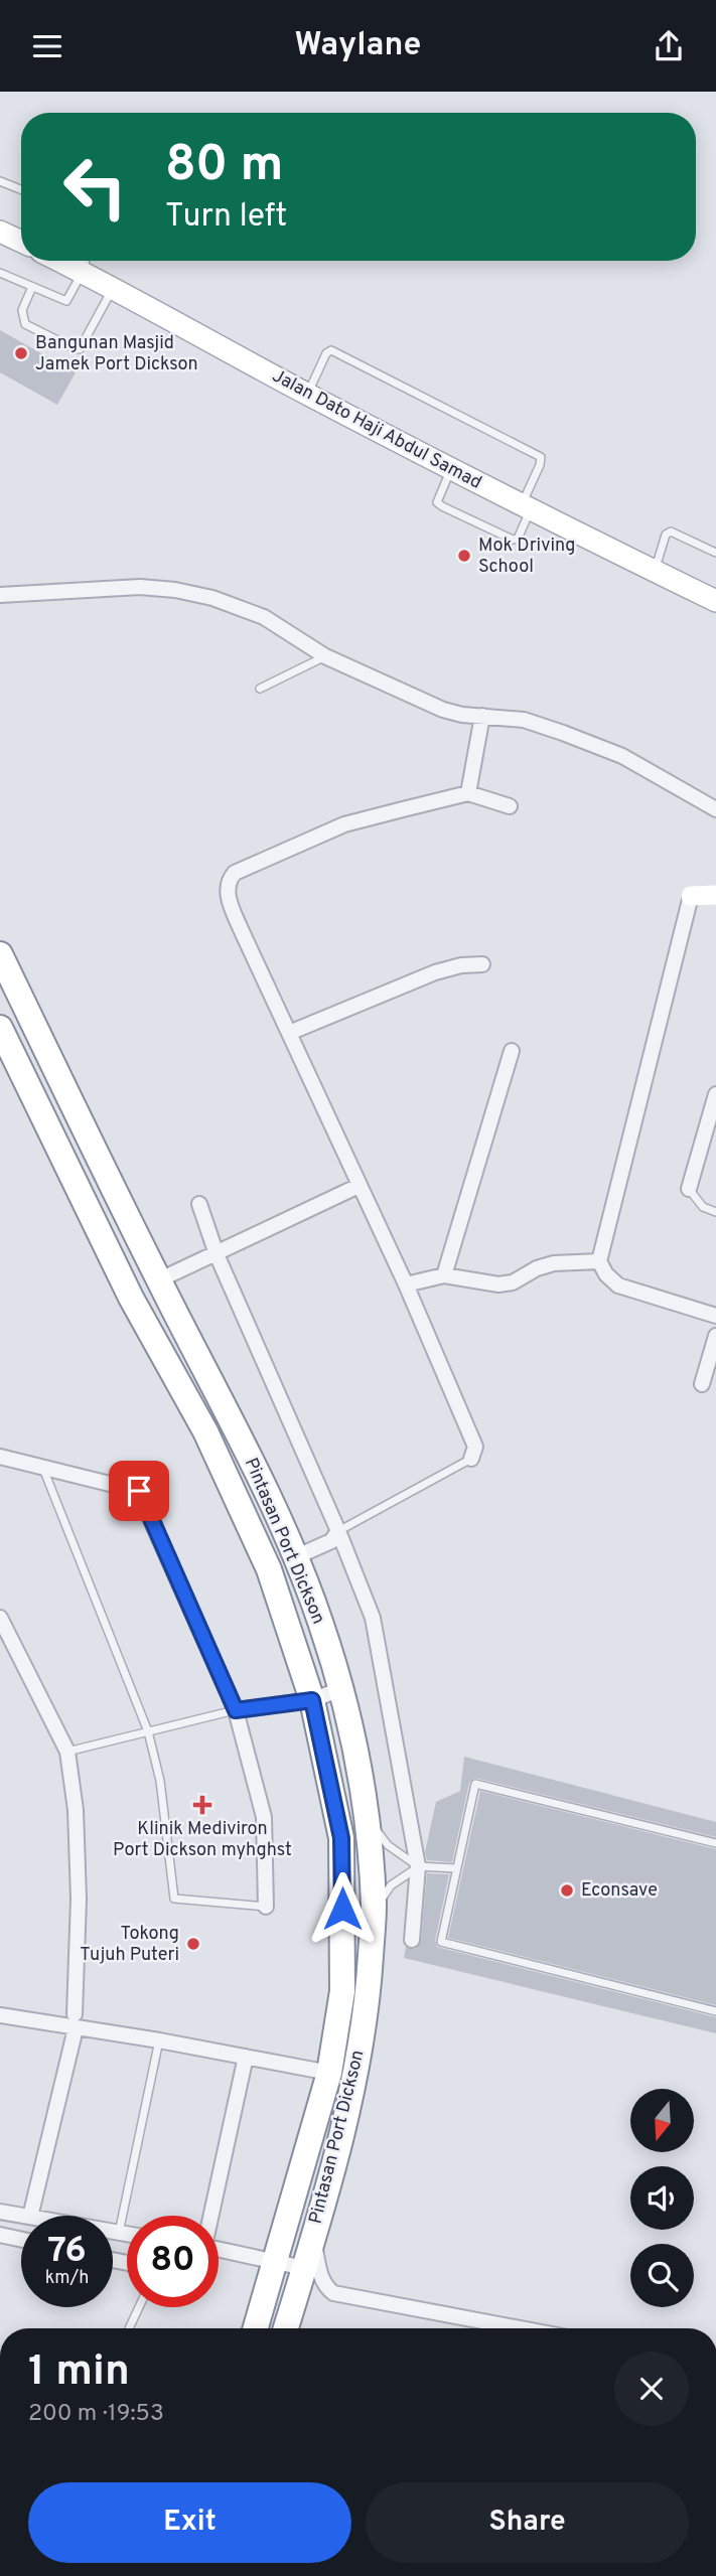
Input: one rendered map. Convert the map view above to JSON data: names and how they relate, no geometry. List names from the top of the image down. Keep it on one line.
{"streets":{"highway":["Pintasan Port Dickson"],"main road":["Jalan Dato Haji Abdul Samad"]},"places":{"other":["Bangunan Masjid Jamek Port Dickson","Mok Driving School","Econsave","Tokong Tujuh Puteri"],"health":["Klinik Mediviron Port Dickson myhghst"]},"north":"bottom","page":{"header":"Waylane","turn":["80 m","Turn left"],"speed":"76 km/h","limit":"80","heading":["1 min","200 m · 19:53"],"buttons":["Exit","Share"]}}
